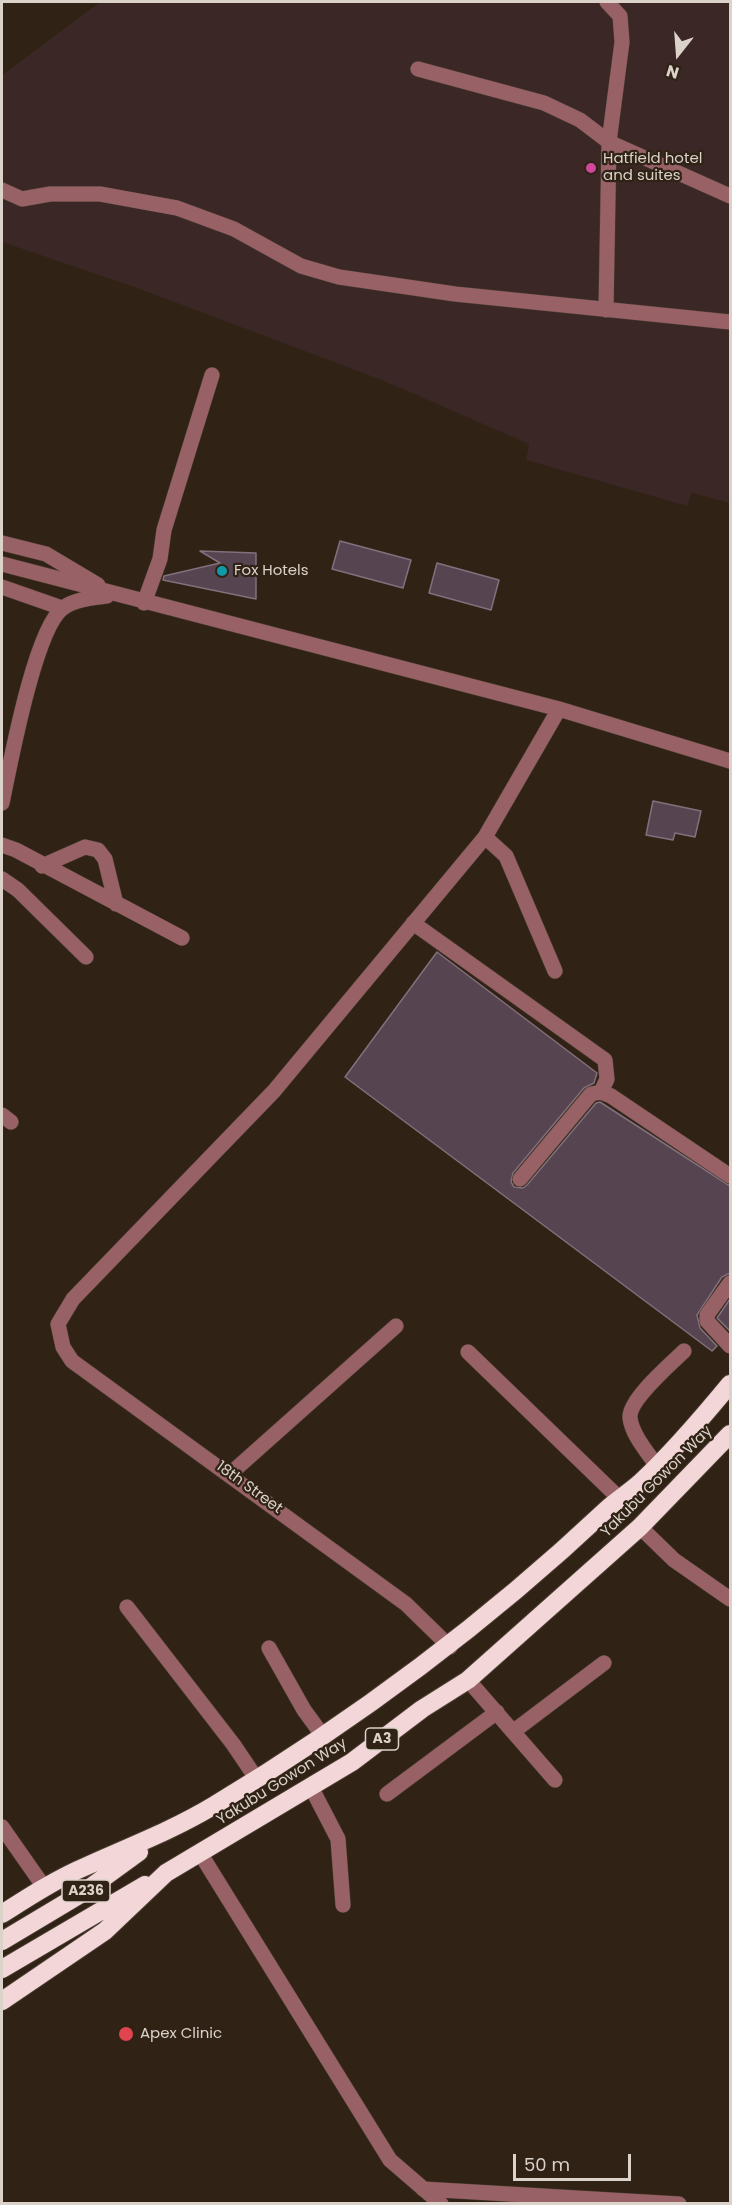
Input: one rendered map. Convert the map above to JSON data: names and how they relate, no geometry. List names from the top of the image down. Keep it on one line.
{"streets":{"highway":["Yakubu Gowon Way","A3","A236"],"street":["18th Street"]},"crossings":[["Yakubu Gowon Way","18th Street"],["Yakubu Gowon Way","A236"]],"places":["Hatfield hotel and suites","Fox Hotels","Apex Clinic"],"scale_bar":"50 m","north":"bottom"}
